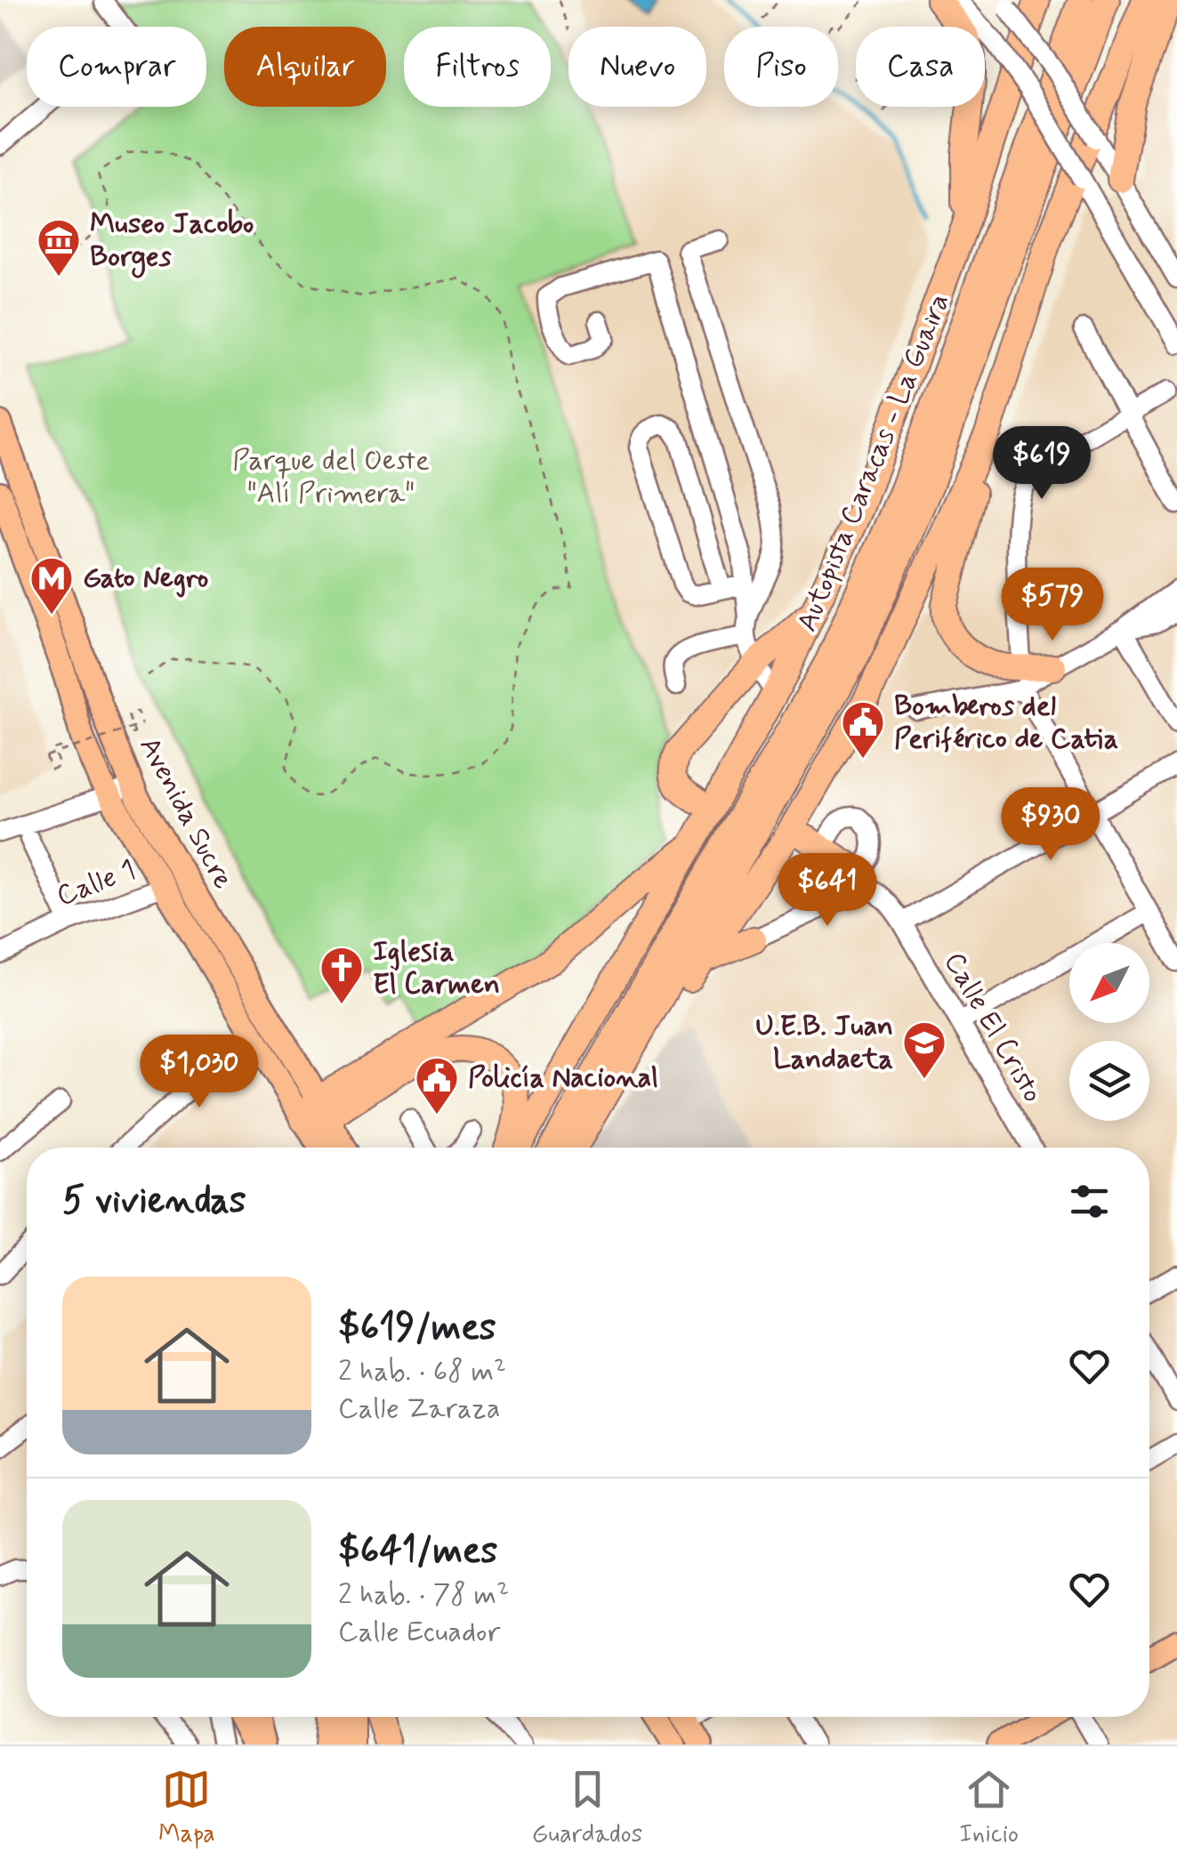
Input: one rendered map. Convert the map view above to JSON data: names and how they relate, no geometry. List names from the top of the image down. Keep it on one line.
{"streets":{"highway":["Autopista Caracas - La Guaira"],"main road":["Avenida Sucre"],"street":["Calle 1","Calle El Cristo"]},"crossings":[["Avenida Sucre","Calle 1"]],"parks":["Parque del Oeste \"Alí Primera\""],"places":{"museum":["Museo Jacobo Borges"],"metro station":["Gato Negro"],"public building":["Bomberos del Periférico de Catia","Policía Nacional"],"church":["Iglesia El Carmen"],"school or university":["U.E.B. Juan Landaeta"]},"north":"bottom left","page":{"chip":["Comprar","Alquilar","Filtros","Nuevo","Piso","Casa"],"price":["$619","$579","$930","$641","$1,030"],"heading":"5 viviendas","list":[{"name":"$619/mes","note":"2 hab. · 68 m² · Calle Zaraza"},{"name":"$641/mes","note":"2 hab. · 78 m² · Calle Ecuador"}],"tabs":["Mapa","Guardados","Inicio"]}}
